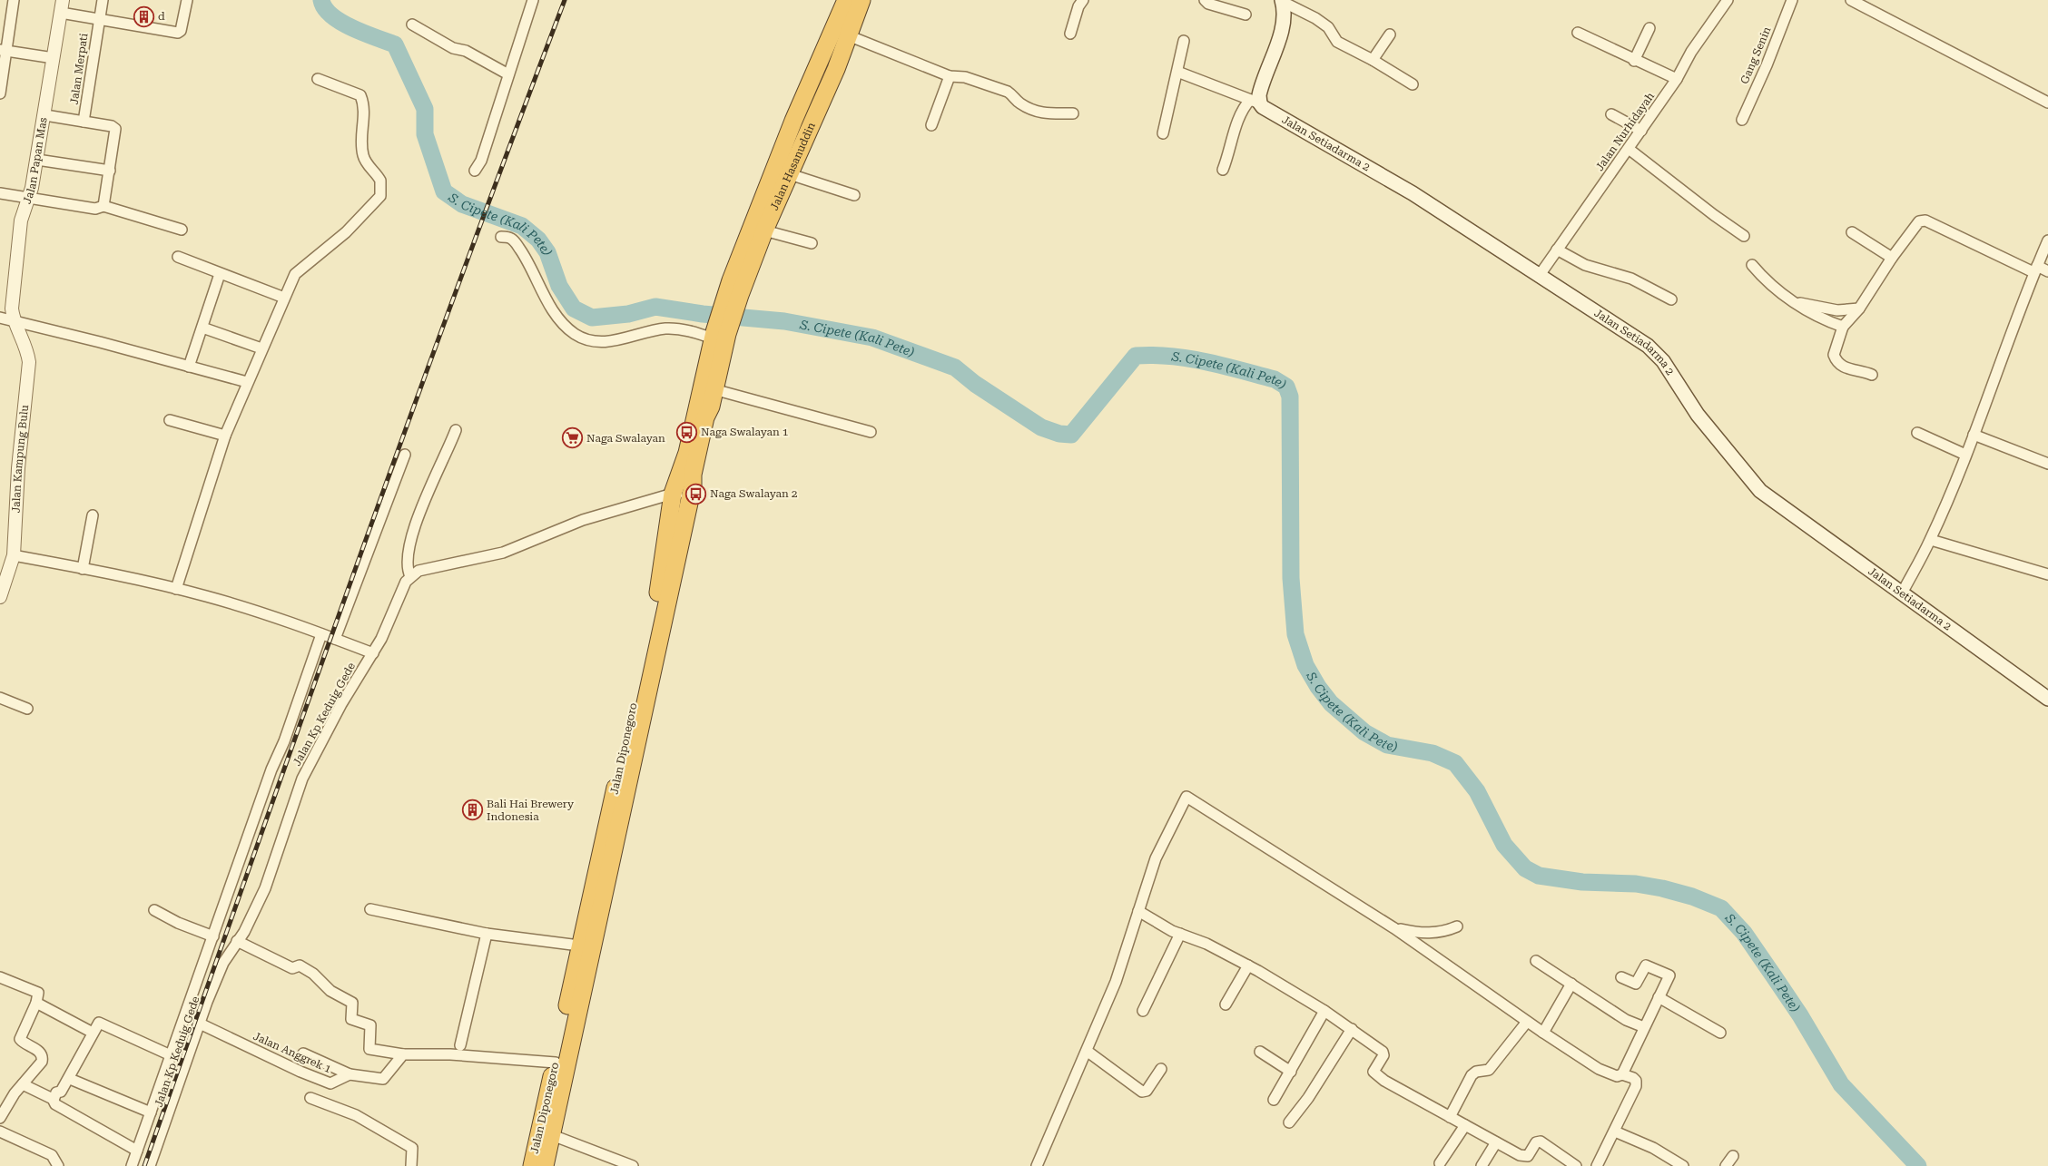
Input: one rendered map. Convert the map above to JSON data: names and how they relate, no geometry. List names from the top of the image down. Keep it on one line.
{"streets":{"highway":["Jalan Hasanuddin","Jalan Diponegoro"],"main road":["Jalan Setiadarma 2"],"street":["Gang Senin","Jalan Merpati","Jalan Nurhidayah","Jalan Papan Mas","Jalan Kampung Bulu","Jalan Kp Keduig Gede","Jalan Anggrek 1"]},"crossings":[["Jalan Nurhidayah","Jalan Setiadarma 2"],["Jalan Papan Mas","Jalan Kampung Bulu"],["Jalan Hasanuddin","Jalan Diponegoro"],["Jalan Kp Keduig Gede","Jalan Anggrek 1"]],"water":["S. Cipete (Kali Pete)"],"places":{"building":["d","Bali Hai Brewery Indonesia"],"bus stop":["Naga Swalayan 1","Naga Swalayan 2"],"supermarket":["Naga Swalayan"]}}
